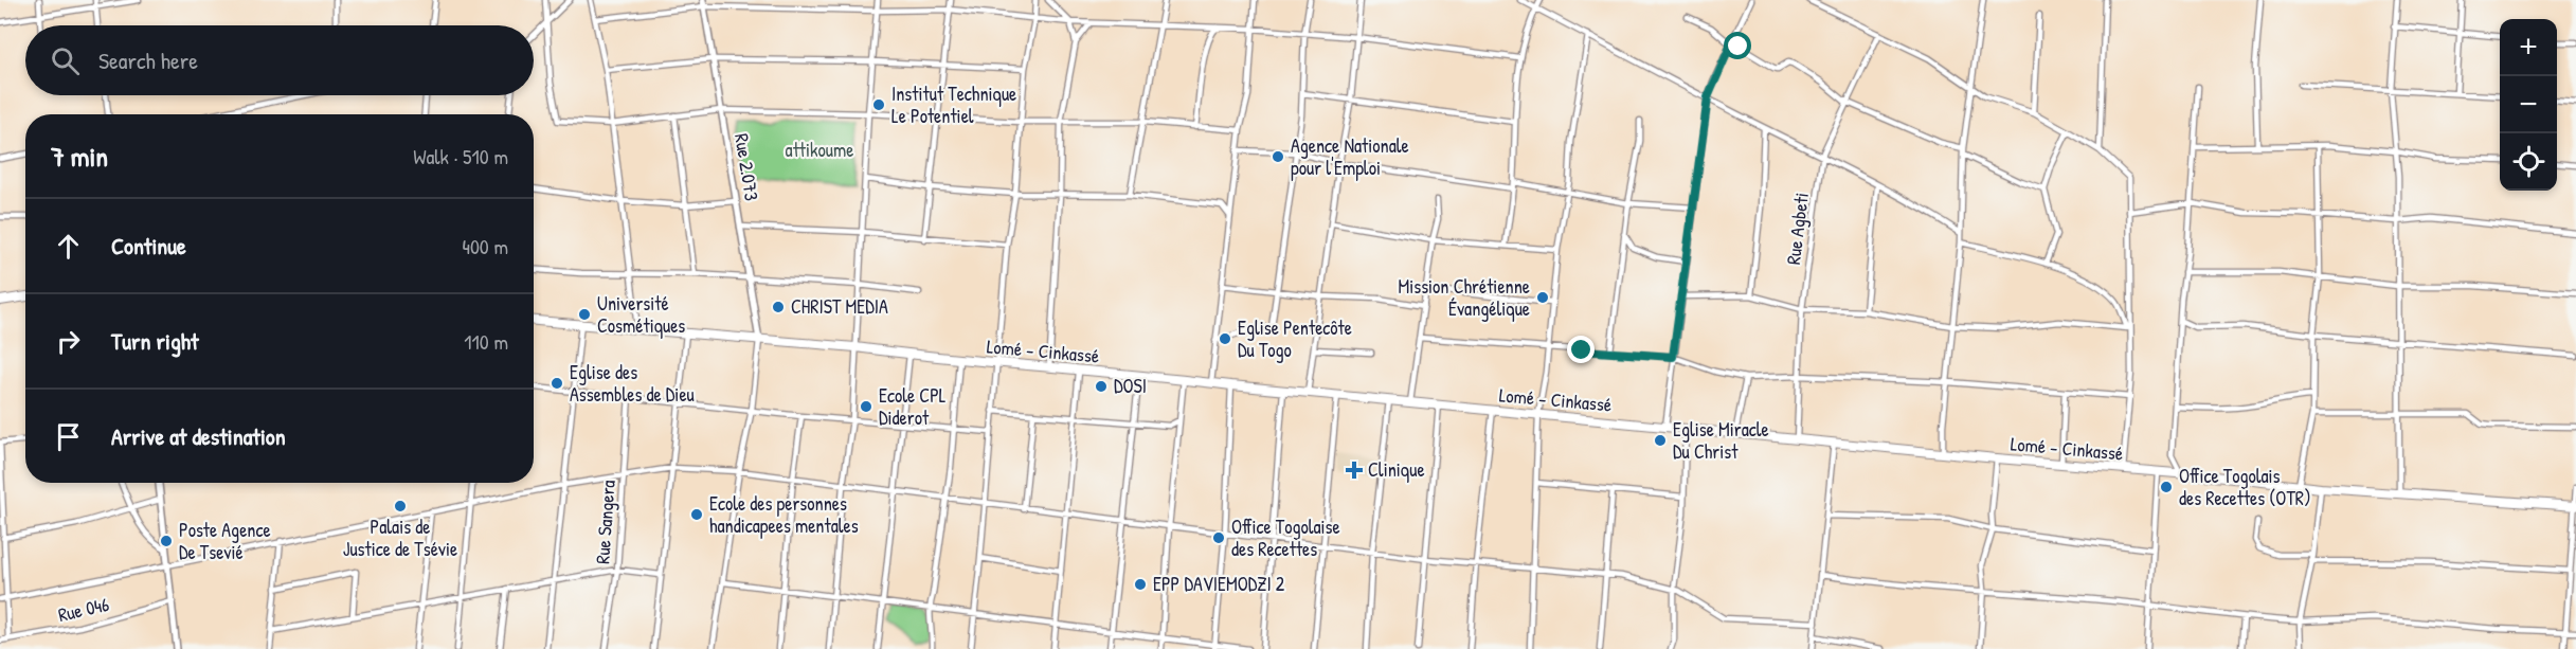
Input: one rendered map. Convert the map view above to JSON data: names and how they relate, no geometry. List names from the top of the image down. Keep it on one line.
{"streets":{"highway":["Lomé - Cinkassé"],"street":["Rue 2.073","Rue Agbeti","Rue Sangera","Rue 046"]},"crossings":[["Rue 2.073","Lomé - Cinkassé"],["Rue Agbeti","Lomé - Cinkassé"]],"parks":["attikoume"],"places":{"other":["Institut Technique Le Potentiel","Agence Nationale pour l'Emploi","Mission Chrétienne Évangélique","CHRIST MEDIA","Université Cosmétiques","Eglise Pentecôte Du Togo","Eglise des Assembles de Dieu","DOSI","Ecole CPL Diderot","Eglise Miracle Du Christ","Office Togolais des Recettes (OTR)","Palais de Justice de Tsévie","Ecole des personnes handicapees mentales","Office Togolaise des Recettes","Poste Agence De Tsevié","EPP DAVIEMODZI 2"],"health":["Clinique"]},"page":{"map_buttons":["+","−"],"search":"Search here","heading":["7 min","Walk · 510 m"],"list":[["Continue","400 m"],["Turn right","110 m"],"Arrive at destination"]}}
